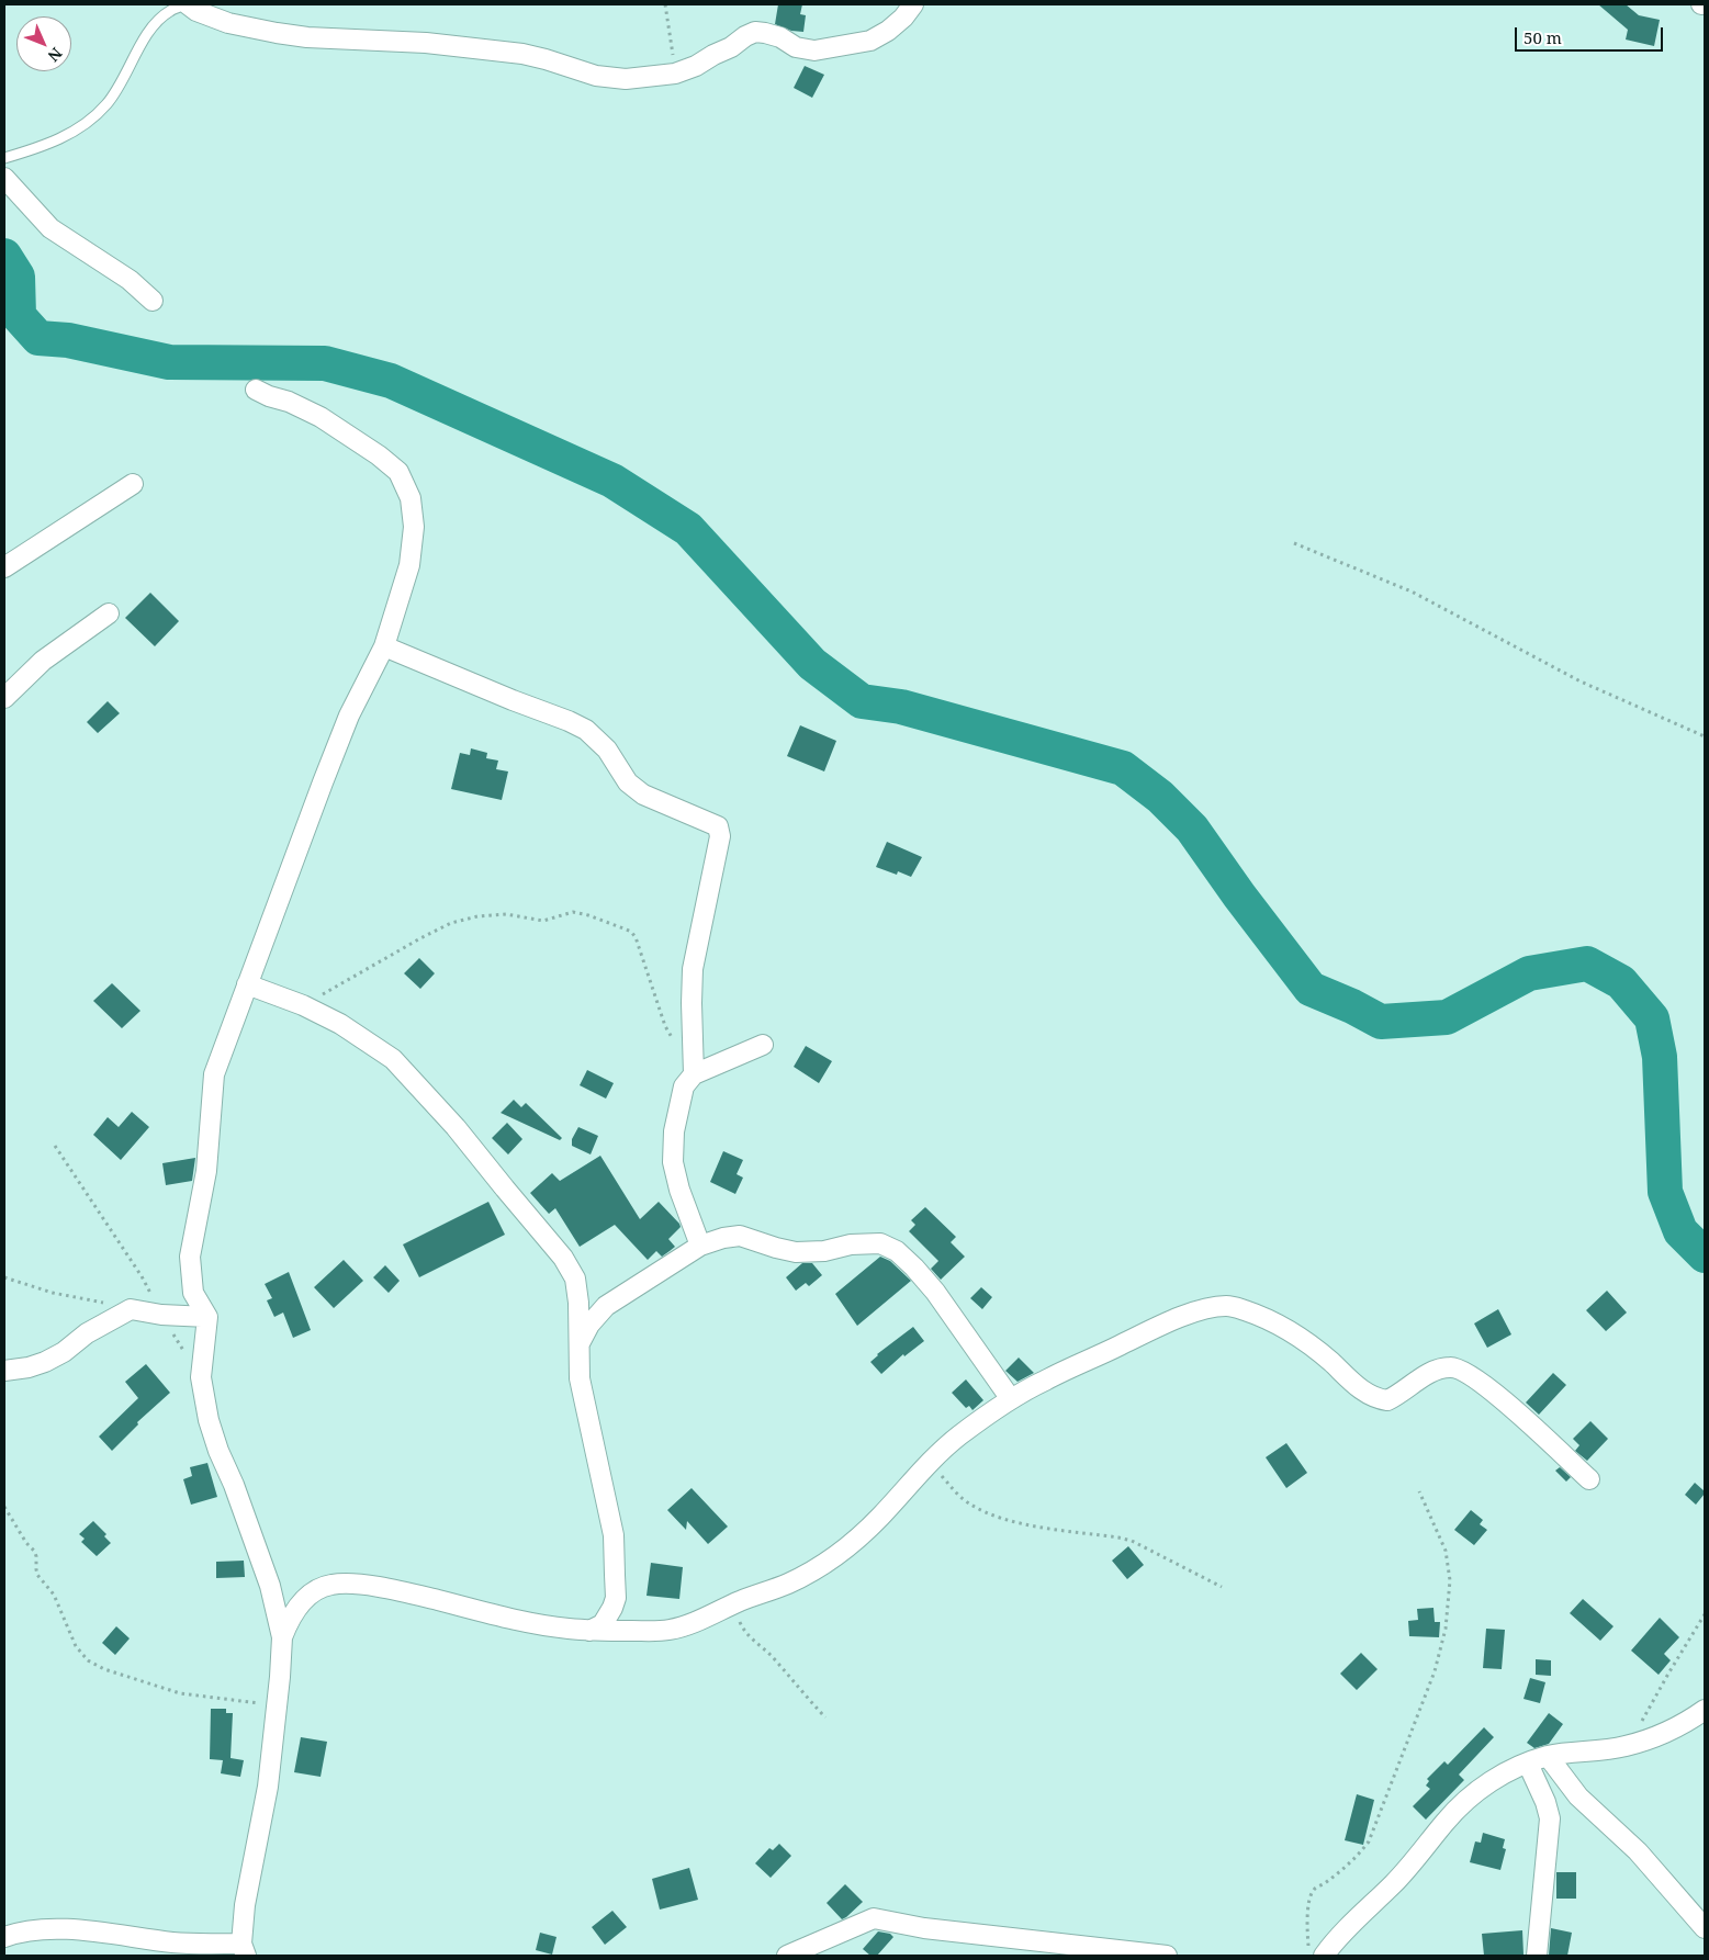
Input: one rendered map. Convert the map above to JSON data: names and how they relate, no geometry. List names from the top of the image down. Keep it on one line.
{"scale_bar":"50 m","north":"bottom right"}
